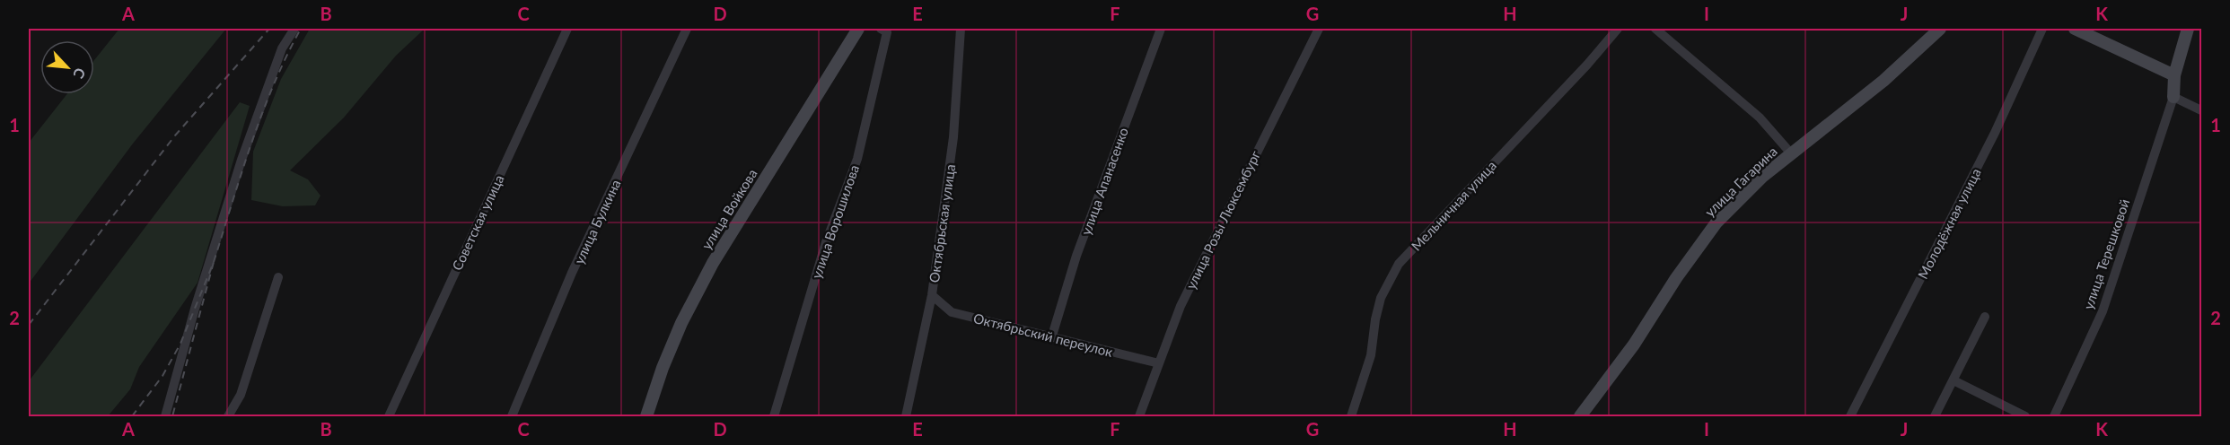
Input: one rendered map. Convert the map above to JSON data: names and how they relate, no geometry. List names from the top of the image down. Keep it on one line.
{"streets":{"main road":["улица Гагарина","улица Войкова"],"street":["улица Апанасенко","Мельничная улица","улица Розы Люксембург","улица Булкина","улица Ворошилова","Советская улица","Октябрьская улица","Молодёжная улица","улица Терешковой","Октябрьский переулок"]},"crossings":[["улица Апанасенко","Октябрьский переулок"],["улица Розы Люксембург","Октябрьский переулок"],["Октябрьская улица","Октябрьский переулок"]],"north":"bottom right","grid":{"columns":["A","B","C","D","E","F","G","H","I","J","K"],"rows":["1","2"]}}
